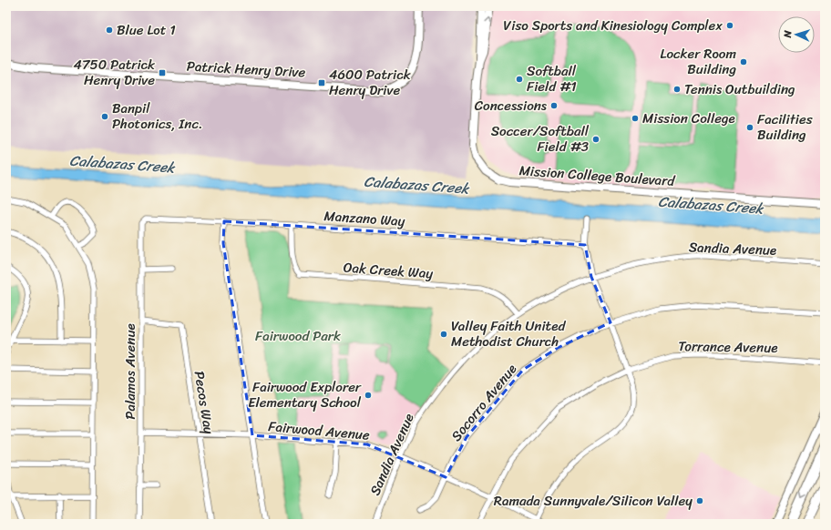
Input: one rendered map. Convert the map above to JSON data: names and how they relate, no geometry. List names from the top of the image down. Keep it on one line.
{"streets":{"street":["Patrick Henry Drive","Mission College Boulevard","Manzano Way","Sandia Avenue","Oak Creek Way","Torrance Avenue","Palamos Avenue","Pecos Way","Socorro Avenue","Fairwood Avenue"]},"crossings":[["Manzano Way","Oak Creek Way"],["Manzano Way","Palamos Avenue"],["Sandia Avenue","Oak Creek Way"],["Sandia Avenue","Fairwood Avenue"],["Torrance Avenue","Fairwood Avenue"],["Palamos Avenue","Pecos Way"],["Palamos Avenue","Fairwood Avenue"],["Pecos Way","Fairwood Avenue"],["Socorro Avenue","Fairwood Avenue"]],"water":["Calabazas Creek"],"parks":["Fairwood Park"],"places":{"other":["Viso Sports and Kinesiology Complex","Blue Lot 1","Locker Room Building","Softball Field #1","Tennis Outbuilding","Concessions","Banpil Photonics, Inc.","Mission College","Facilities Building","Soccer/Softball Field #3","Valley Faith United Methodist Church","Fairwood Explorer Elementary School","Ramada Sunnyvale/Silicon Valley"],"transit":["4750 Patrick Henry Drive","4600 Patrick Henry Drive"]},"north":"left"}
